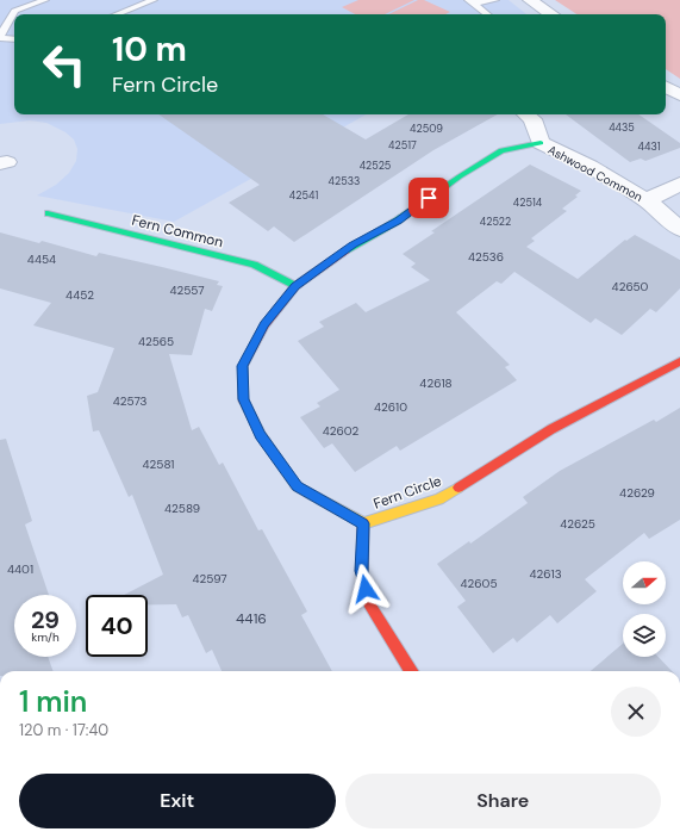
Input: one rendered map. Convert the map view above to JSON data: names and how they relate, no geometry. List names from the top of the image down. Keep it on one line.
{"streets":{"street":["Ashwood Common","Fern Common","Fern Circle"]},"crossings":[["Ashwood Common","Fern Circle"],["Fern Common","Fern Circle"]],"house_numbers":["4435","42509","42517","4431","42525","42533","42541","42514","42522","42536","4454","42650","42557","4452","42565","42618","42573","42610","42602","42581","42629","42589","42625","4401","42613","42597","42605","4416"],"north":"right","page":{"turn":["10 m","Fern Circle"],"speed":"29 km/h","limit":"40","heading":["1 min","120 m · 17:40"],"buttons":["Exit","Share"]}}
